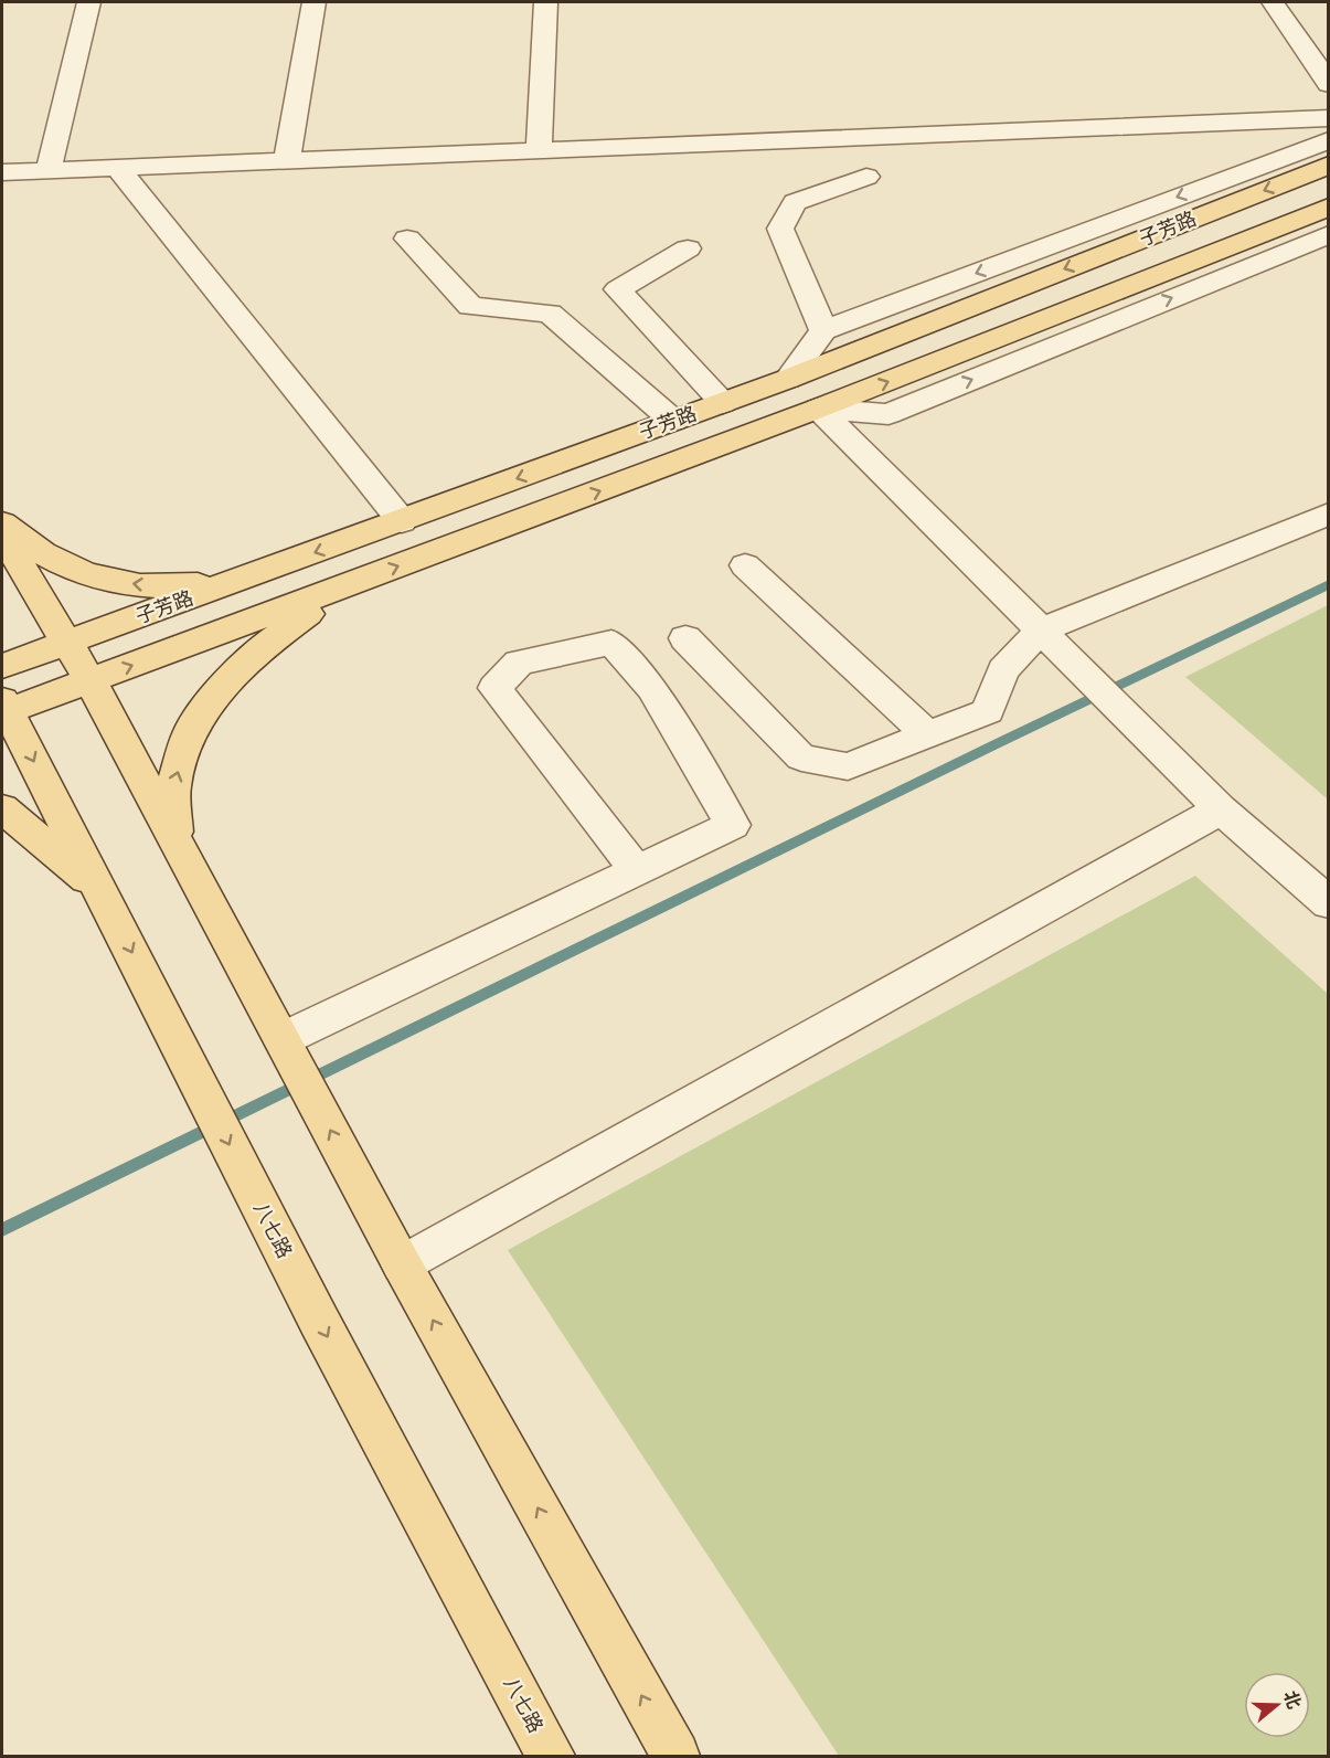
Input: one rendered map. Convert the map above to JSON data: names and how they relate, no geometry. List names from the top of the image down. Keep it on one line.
{"streets":{"main road":["子芳路","八七路"]},"north":"right"}
